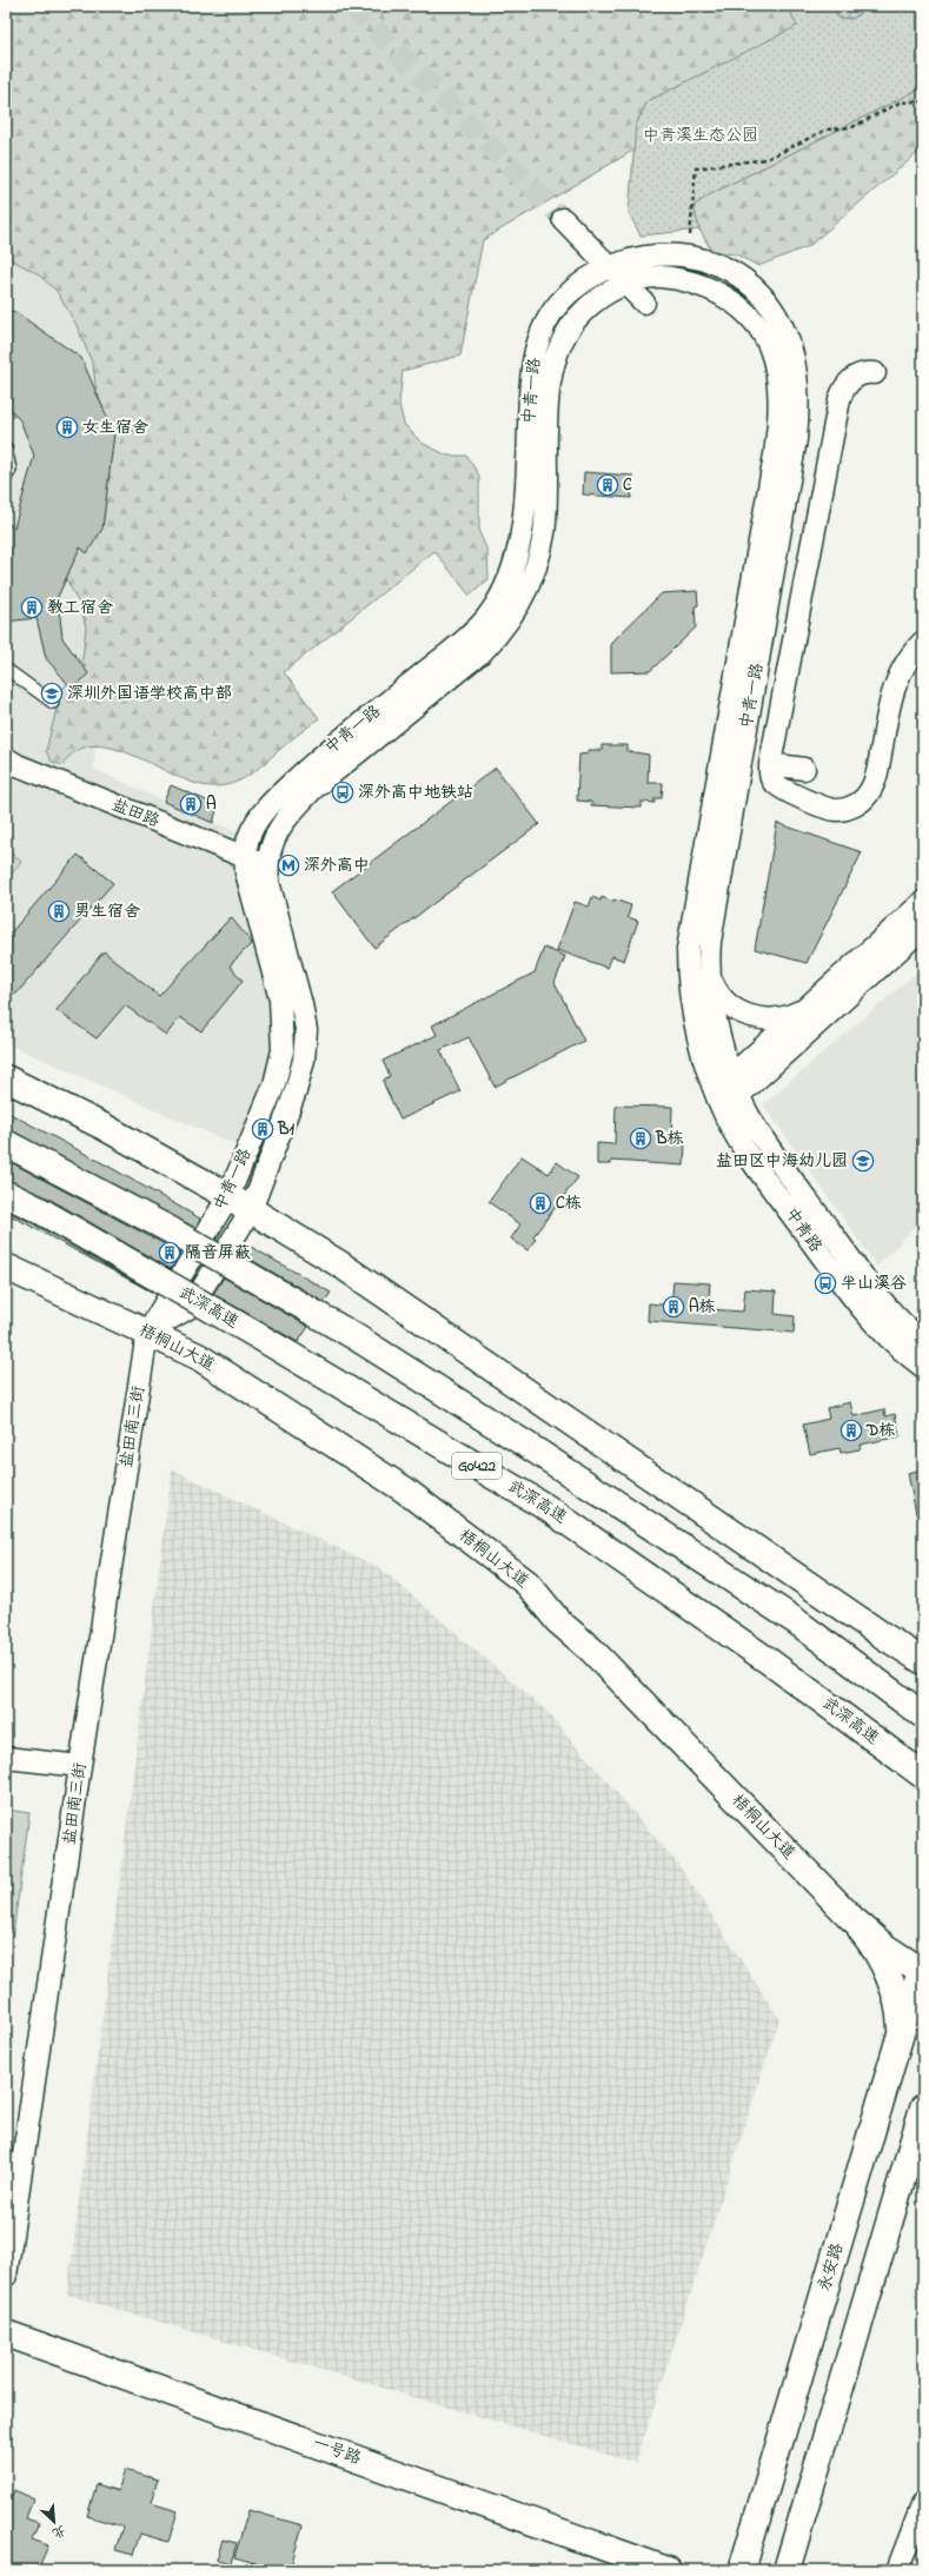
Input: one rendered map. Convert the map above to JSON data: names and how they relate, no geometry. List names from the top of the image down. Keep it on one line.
{"streets":{"main road":["武深高速","梧桐山大道","G0422","永安路","一号路"],"street":["中青一路","盐田路","中青路","盐田南三街"]},"crossings":[["中青一路","盐田路"],["中青一路","中青路"],["中青一路","梧桐山大道"],["中青一路","盐田南三街"],["梧桐山大道","盐田南三街"],["梧桐山大道","永安路"]],"parks":["中青溪生态公园"],"places":{"building":["女生宿舍","C","教工宿舍","A","男生宿舍","B1","B栋","C栋","隔音屏蔽","A栋","D栋"],"school or university":["深圳外国语学校高中部","盐田区中海幼儿园"],"bus stop":["深外高中地铁站","半山溪谷"],"metro station":["深外高中"]},"north":"bottom right"}
